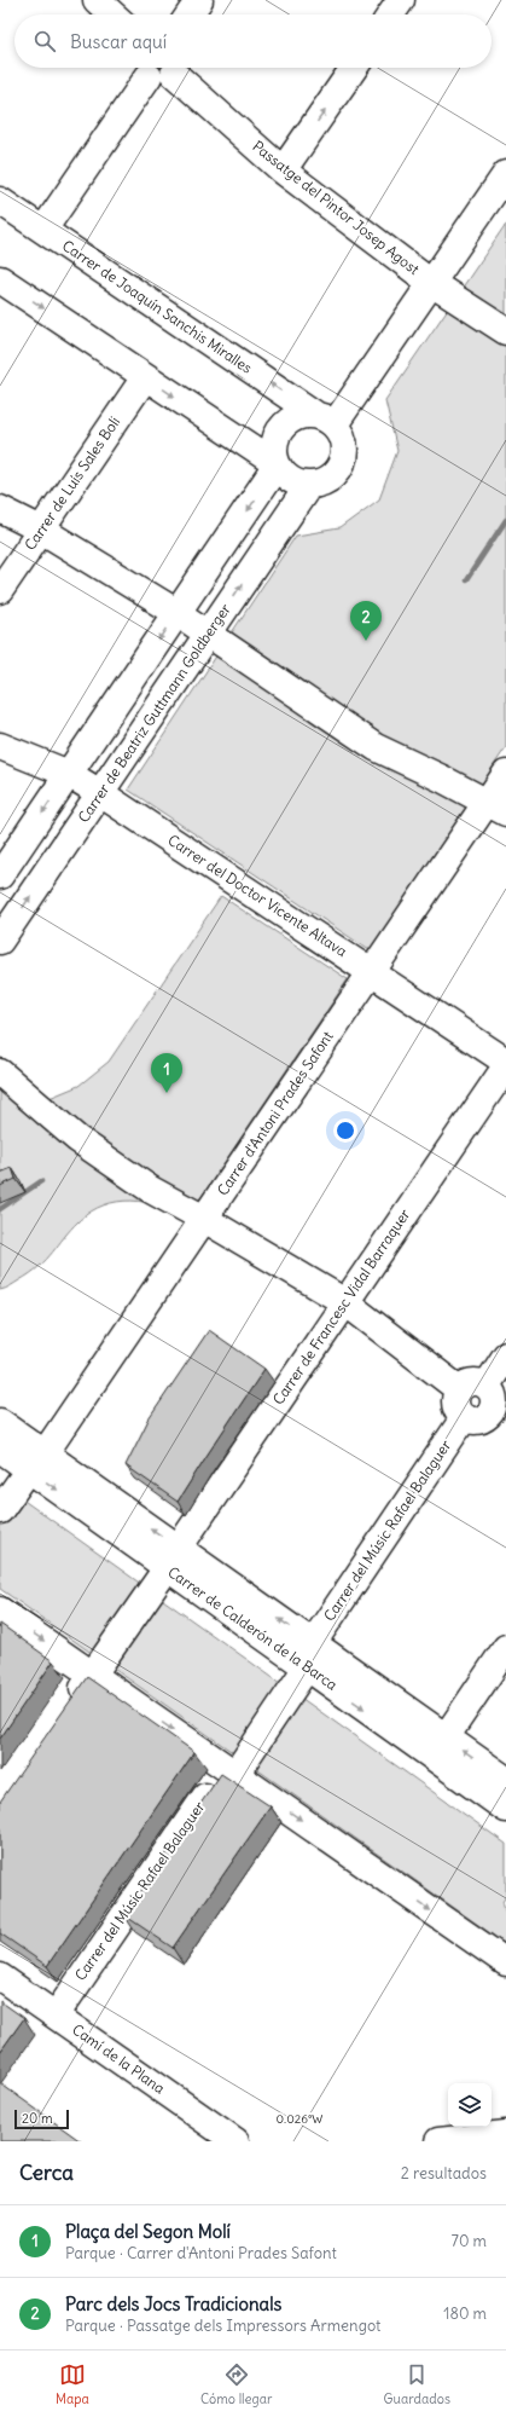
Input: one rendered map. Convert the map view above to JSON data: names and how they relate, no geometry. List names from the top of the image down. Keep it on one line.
{"streets":{"street":["Passatge del Pintor Josep Agost","Carrer de Joaquín Sanchis Miralles","Carrer de Luís Sales Boli","Carrer de Beatriz Guttmann Goldberger","Carrer del Doctor Vicente Altava","Carrer d'Antoni Prades Safont","Carrer de Francesc Vidal Barraquer","Carrer del Músic Rafael Balaguer","Carrer de Calderón de la Barca","Camí de la Plana"]},"crossings":[["Carrer de Joaquín Sanchis Miralles","Carrer de Beatriz Guttmann Goldberger"],["Carrer de Beatriz Guttmann Goldberger","Carrer del Doctor Vicente Altava"],["Carrer del Doctor Vicente Altava","Carrer d'Antoni Prades Safont"],["Carrer d'Antoni Prades Safont","Carrer de Calderón de la Barca"],["Carrer de Francesc Vidal Barraquer","Carrer de Calderón de la Barca"],["Carrer del Músic Rafael Balaguer","Carrer de Calderón de la Barca"],["Carrer del Músic Rafael Balaguer","Camí de la Plana"]],"scale_bar":"20 m","page":{"search":"Buscar aquí","pins":["2","1"],"scale":"20 m","heading":["Cerca","2 resultados"],"list":[{"mark":"1","name":"Plaça del Segon Molí","note":"Parque · Carrer d'Antoni Prades Safont","value":"70 m"},{"mark":"2","name":"Parc dels Jocs Tradicionals","note":"Parque · Passatge dels Impressors Armengot","value":"180 m"}],"nav":["Mapa","Cómo llegar","Guardados"]},"coordinates":["0.026°W"]}
